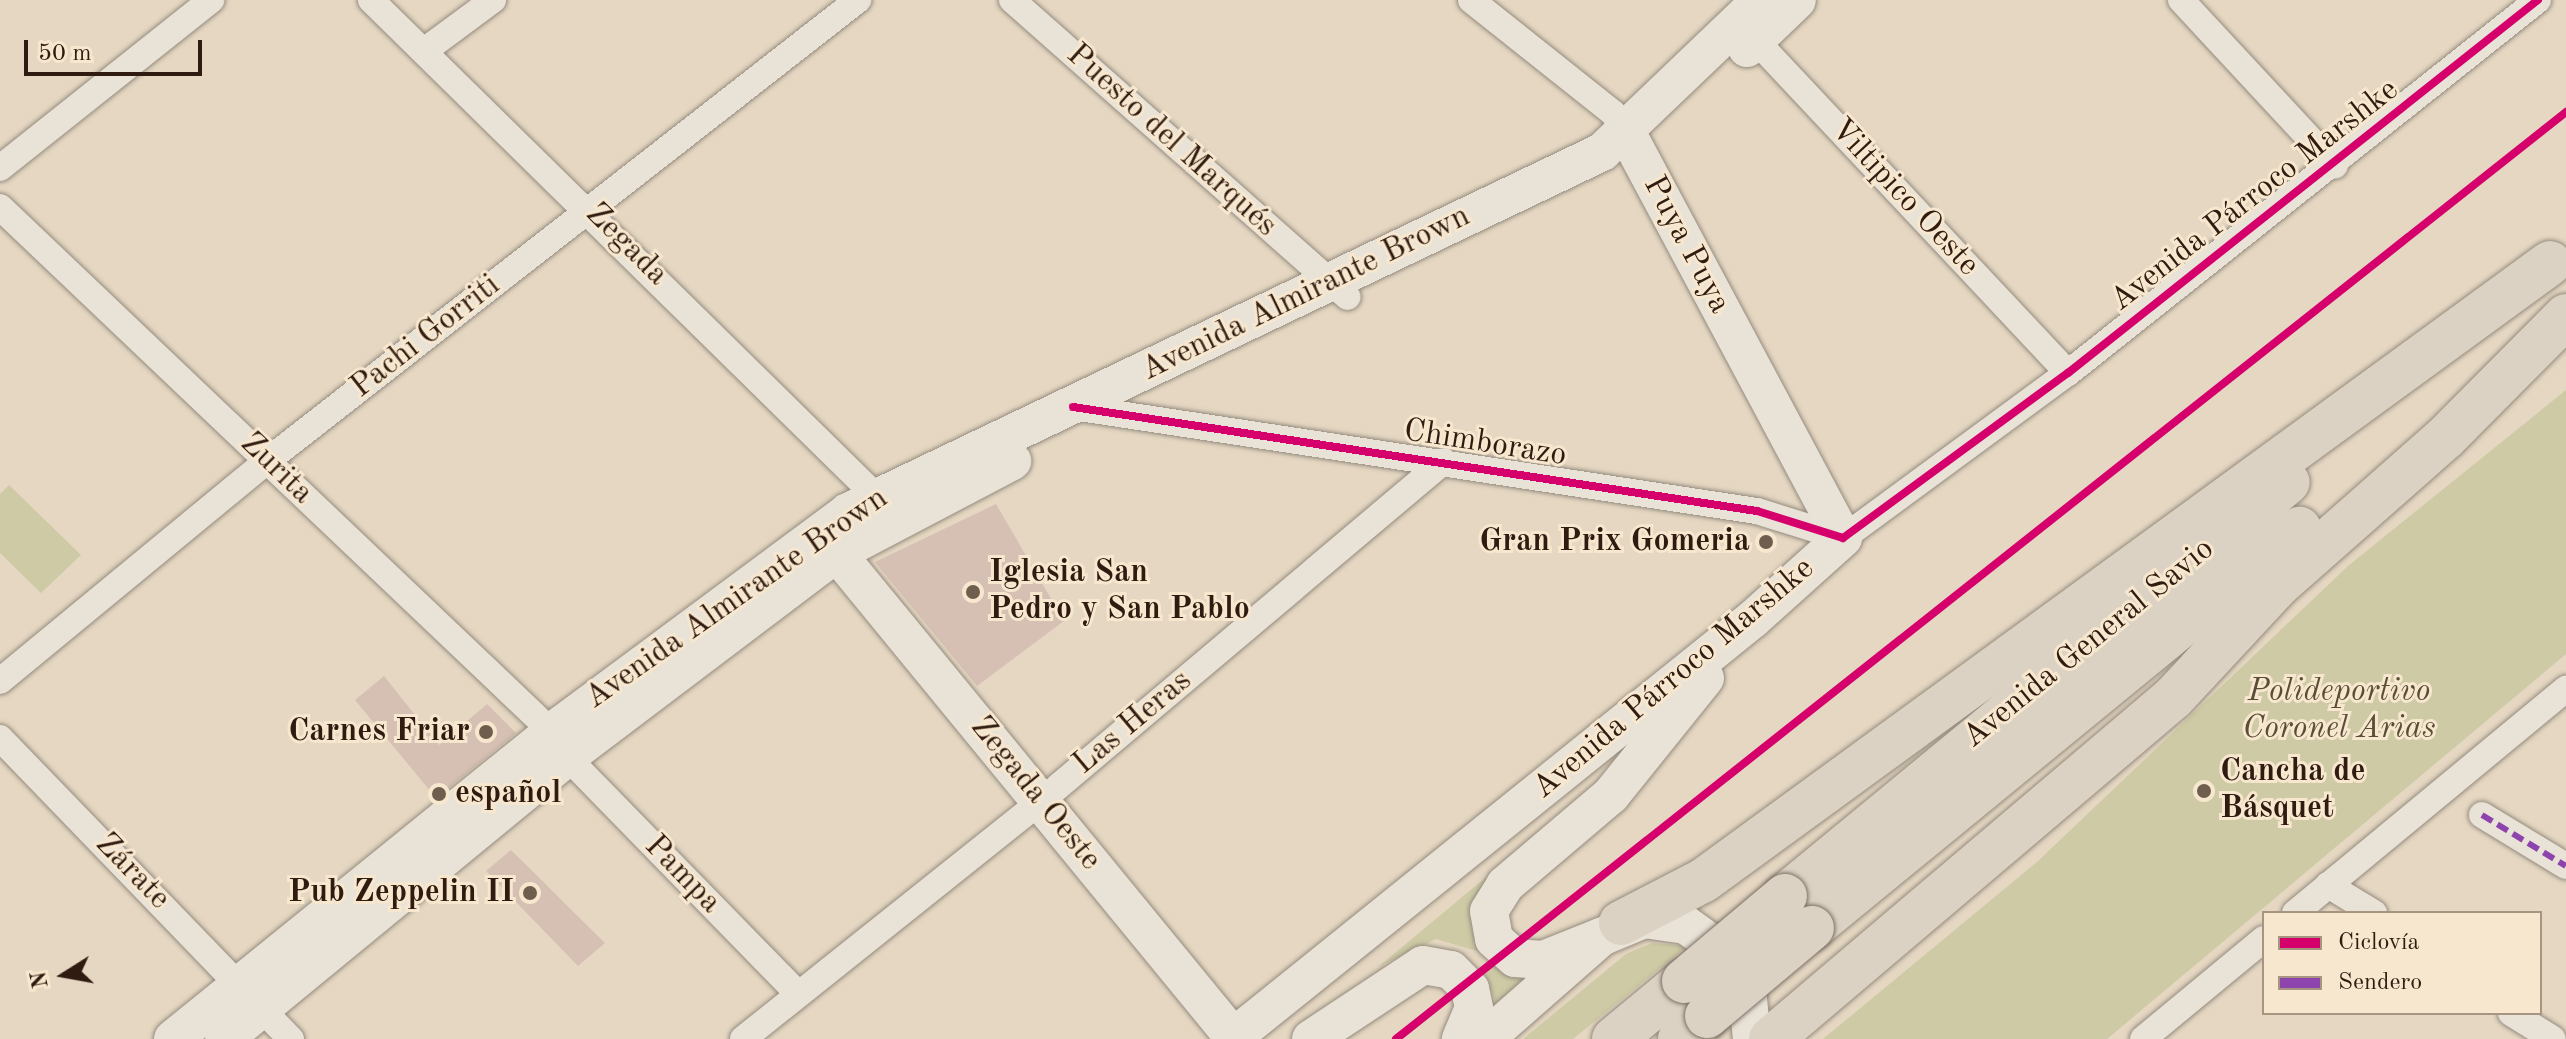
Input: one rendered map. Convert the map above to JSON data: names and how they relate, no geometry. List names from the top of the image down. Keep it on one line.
{"streets":{"highway":["Avenida General Savio"],"main road":["Avenida Párroco Marshke","Puya Puya","Avenida Almirante Brown","Zegada Oeste"],"street":["Puesto del Marqués","Viltipico Oeste","Zegada","Pachi Gorriti","Chimborazo","Zurita","Las Heras","Zárate","Pampa"]},"crossings":[["Puesto del Marqués","Avenida Almirante Brown"],["Avenida Párroco Marshke","Viltipico Oeste"],["Avenida Párroco Marshke","Puya Puya"],["Avenida Párroco Marshke","Chimborazo"],["Avenida Párroco Marshke","Zegada Oeste"],["Viltipico Oeste","Avenida Almirante Brown"],["Zegada","Avenida Almirante Brown"],["Zegada","Pachi Gorriti"],["Puya Puya","Avenida Almirante Brown"],["Puya Puya","Chimborazo"],["Avenida Almirante Brown","Chimborazo"],["Avenida Almirante Brown","Zurita"],["Avenida Almirante Brown","Zegada Oeste"],["Avenida Almirante Brown","Zárate"],["Avenida Almirante Brown","Pampa"],["Pachi Gorriti","Zurita"],["Chimborazo","Las Heras"],["Zurita","Pampa"],["Las Heras","Zegada Oeste"],["Las Heras","Pampa"]],"parks":["Polideportivo Coronel Arias"],"places":["Gran Prix Gomeria","Iglesia San Pedro y San Pablo","Carnes Friar","Cancha de Básquet","español","Pub Zeppelin II"],"legend":["Ciclovía","Sendero"],"scale_bar":"50 m","north":"left"}
